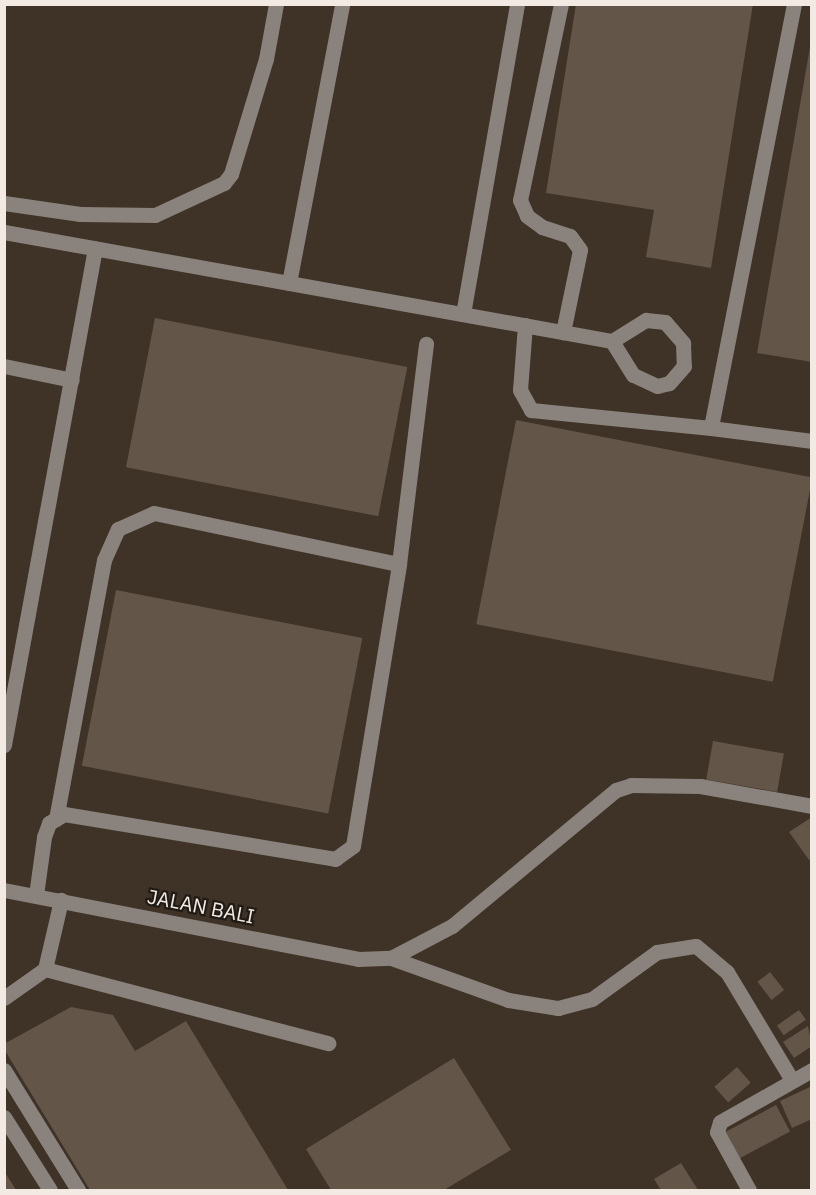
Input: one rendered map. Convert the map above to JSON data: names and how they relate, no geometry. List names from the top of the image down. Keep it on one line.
{"streets":{"street":["JALAN BALI"]}}
